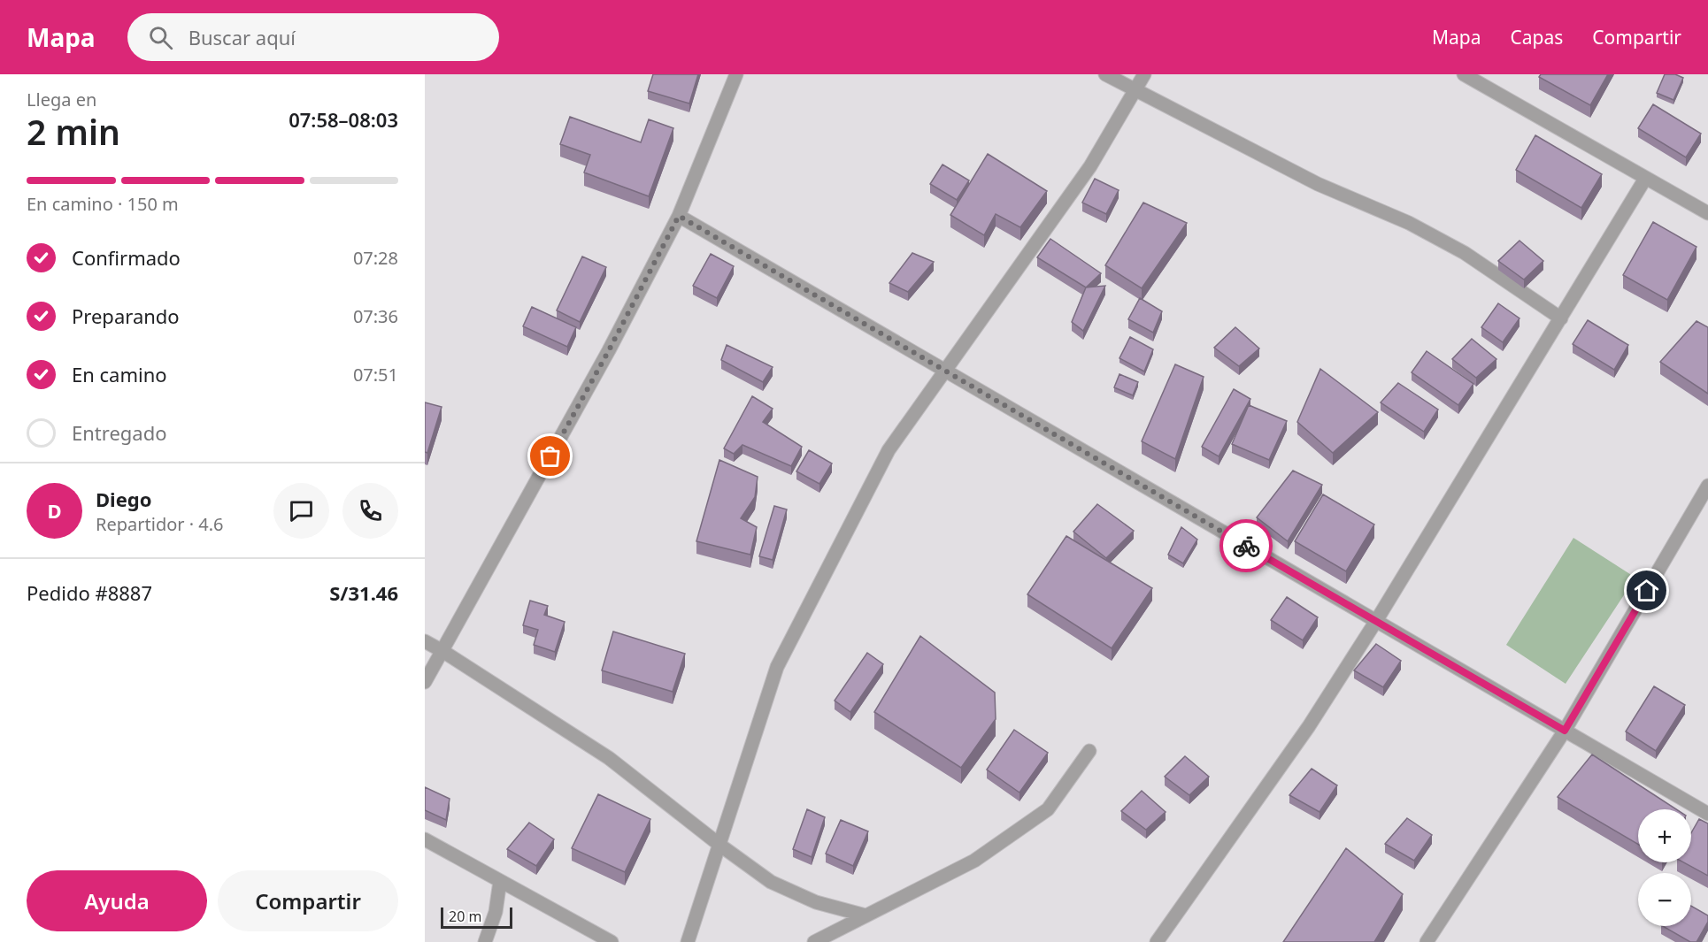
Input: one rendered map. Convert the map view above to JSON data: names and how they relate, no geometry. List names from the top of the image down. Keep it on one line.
{"scale_bar":"20 m","page":{"header":"Mapa","search":"Buscar aquí","nav":["Mapa","Capas","Compartir"],"heading":["2 min","Llega en","07:58–08:03"],"panel":["Diego","Repartidor · 4.6","Pedido #8887","S/31.46"],"bar":"En camino · 150 m","list":[["Confirmado","07:28"],["Preparando","07:36"],["En camino","07:51"],"Entregado"],"round":"D","map_buttons":["+","−"],"buttons":["Ayuda","Compartir"],"scale":"20 m"}}
